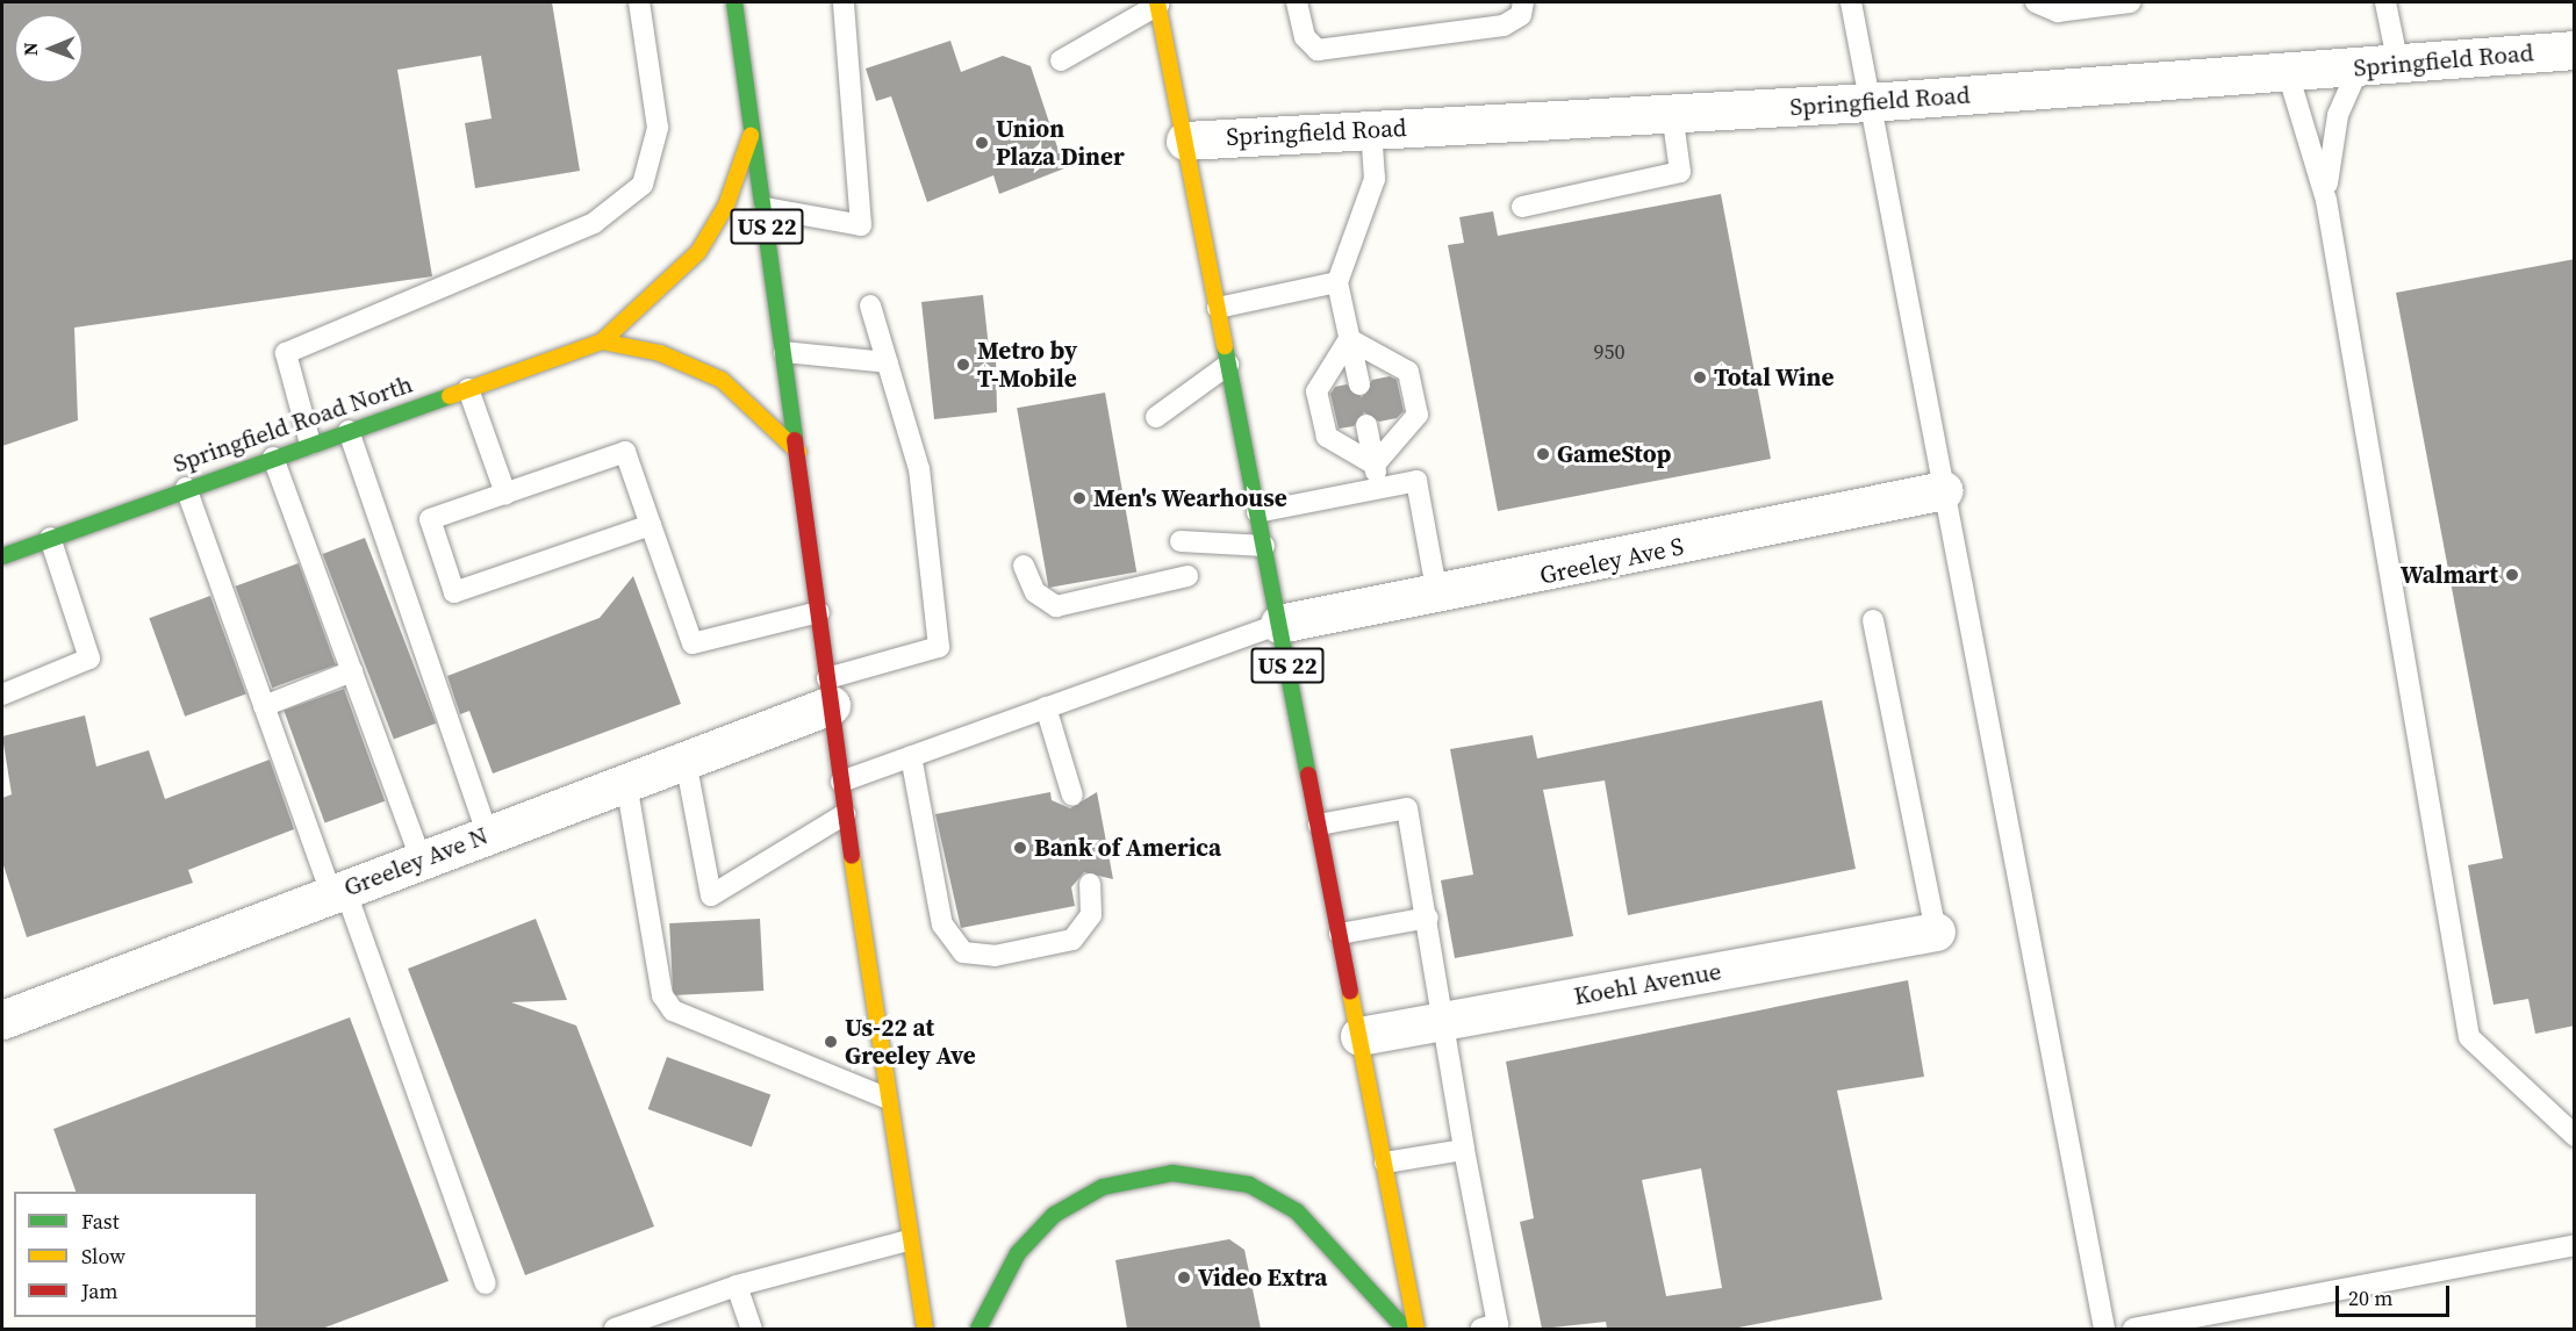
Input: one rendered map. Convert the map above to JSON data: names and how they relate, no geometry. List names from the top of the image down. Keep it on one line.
{"streets":{"main road":["US 22","Springfield Road North"],"street":["Springfield Road","Greeley Ave S","Greeley Ave N","Koehl Avenue"]},"crossings":[["Springfield Road","US 22"],["US 22","Greeley Ave S"],["US 22","Greeley Ave N"],["US 22","Koehl Avenue"]],"places":["Union Plaza Diner","Metro by T-Mobile","Total Wine","GameStop","Men's Wearhouse","Walmart","Bank of America","Us-22 at Greeley Ave","Video Extra"],"house_numbers":["950"],"legend":["Fast","Slow","Jam"],"scale_bar":"20 m","north":"left"}
